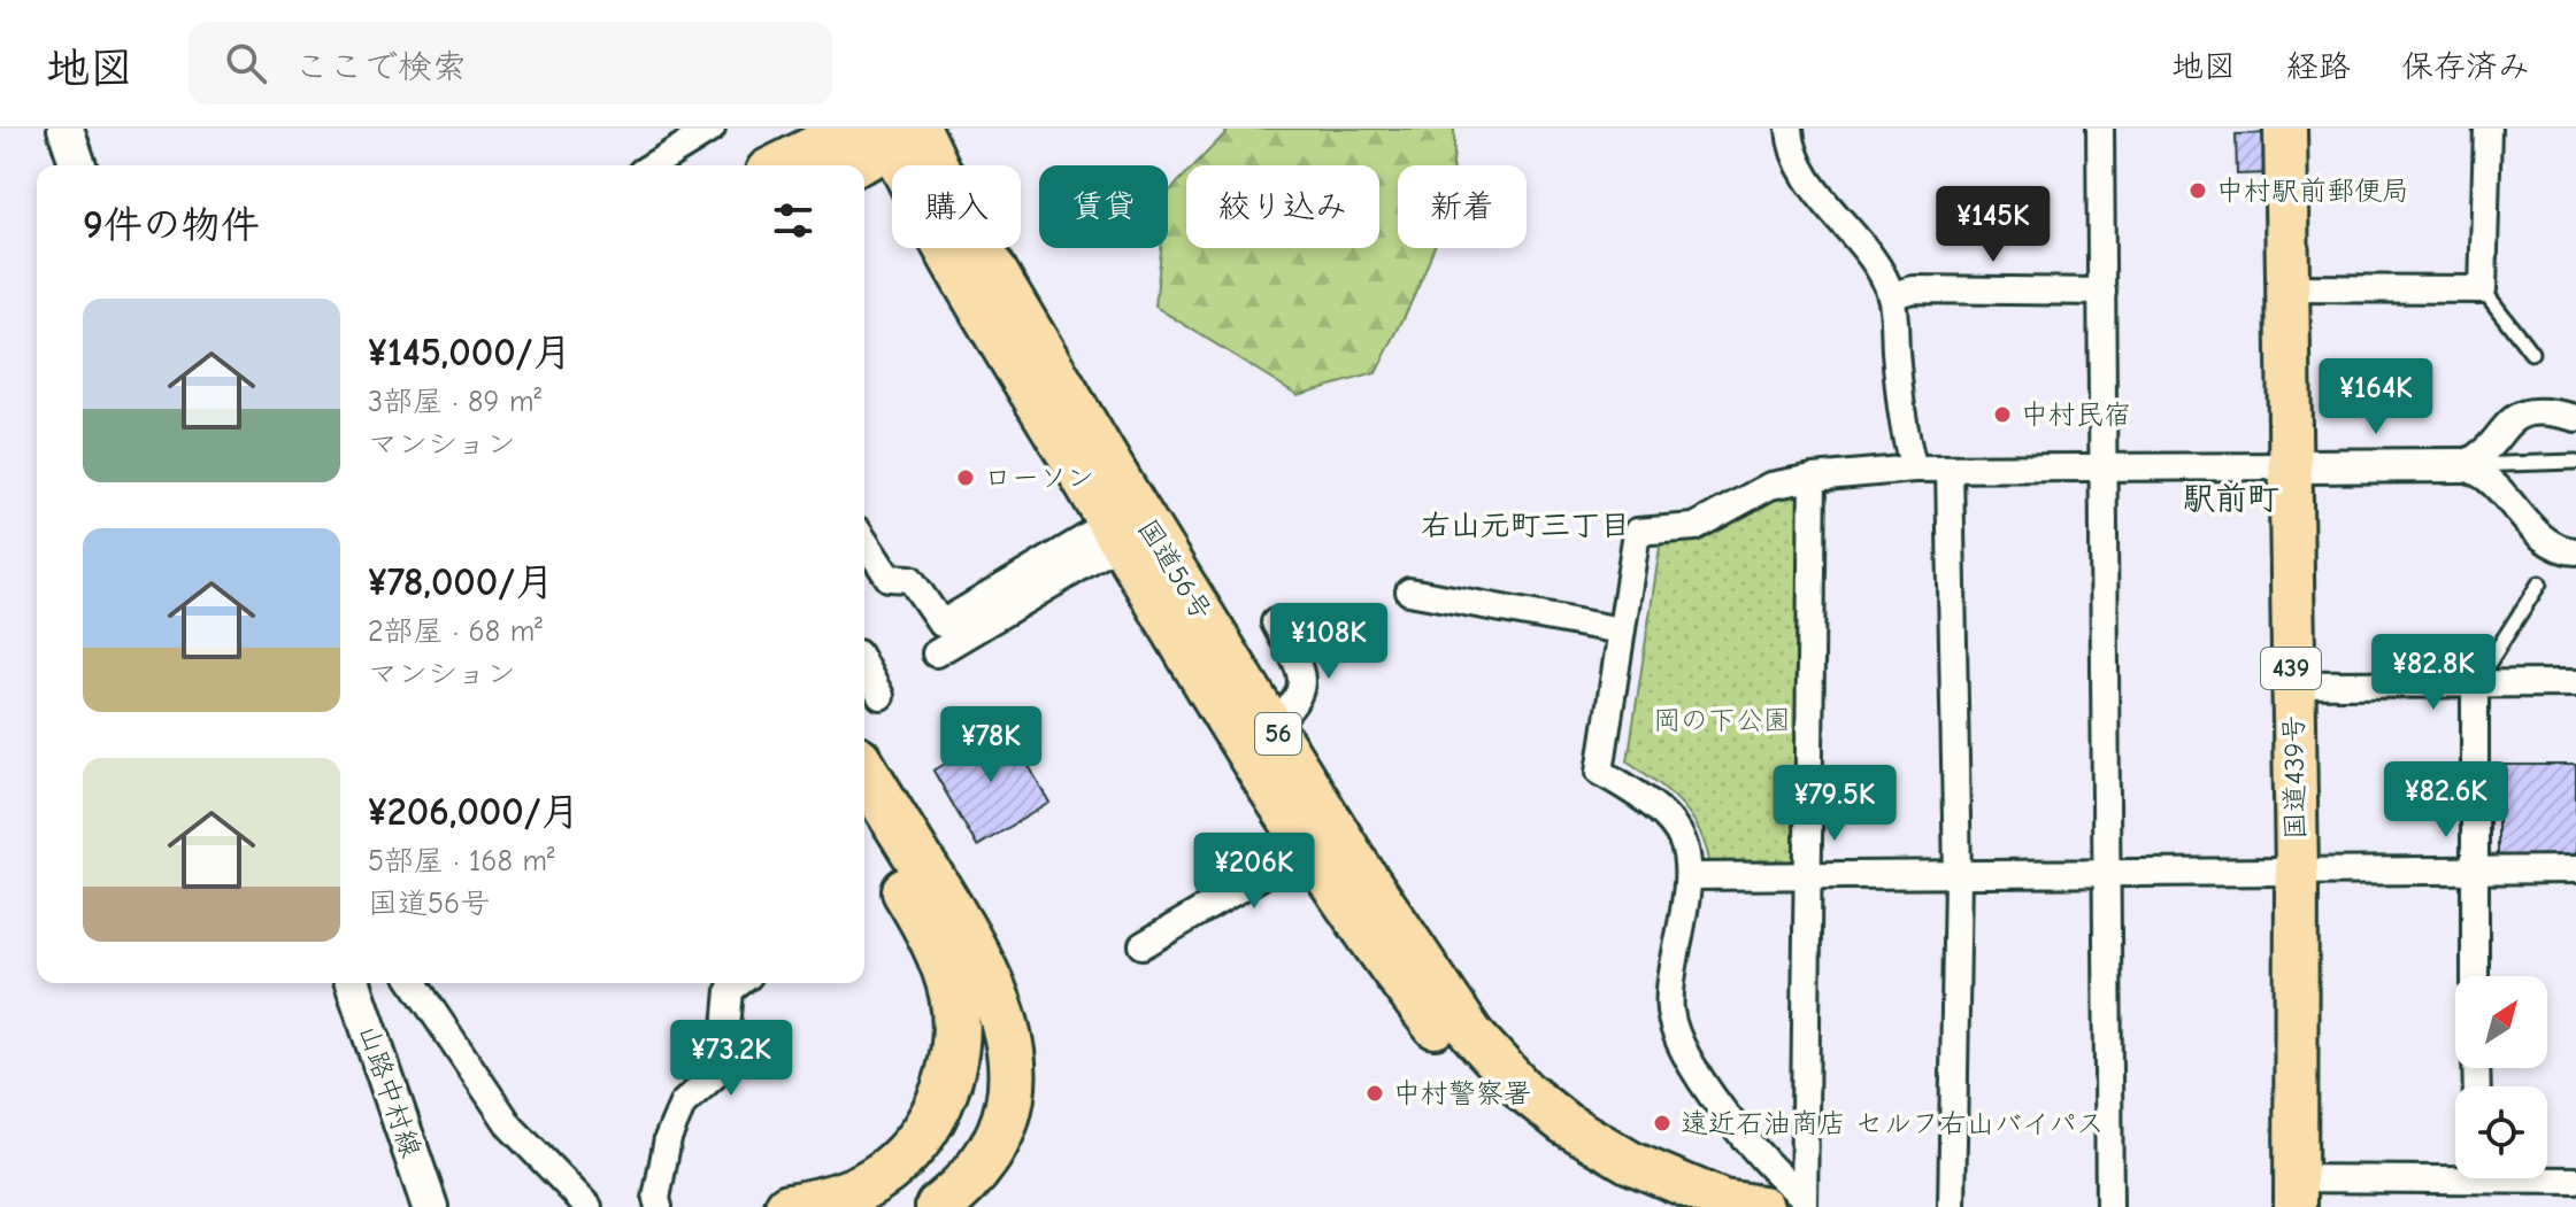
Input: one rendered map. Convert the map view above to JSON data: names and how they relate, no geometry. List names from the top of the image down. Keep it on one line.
{"streets":{"highway":["国道56号","439","56","国道439号"],"main road":["山路中村線"]},"districts":["駅前町","右山元町三丁目"],"parks":["岡の下公園"],"places":["中村駅前郵便局","中村民宿","ローソン","中村警察署","遠近石油商店 セルフ右山バイパス"],"north":"top right","page":{"header":"地図","search":"ここで検索","nav":["地図","経路","保存済み"],"chip":["購入","賃貸","絞り込み","新着"],"heading":"9件の物件","price":["¥145K","¥164K","¥108K","¥82.8K","¥78K","¥82.6K","¥79.5K","¥206K","¥73.2K"],"list":[{"name":"¥145,000/月","note":"3部屋 · 89 m² · マンション"},{"name":"¥78,000/月","note":"2部屋 · 68 m² · マンション"},{"name":"¥206,000/月","note":"5部屋 · 168 m² · 国道56号"}]}}
